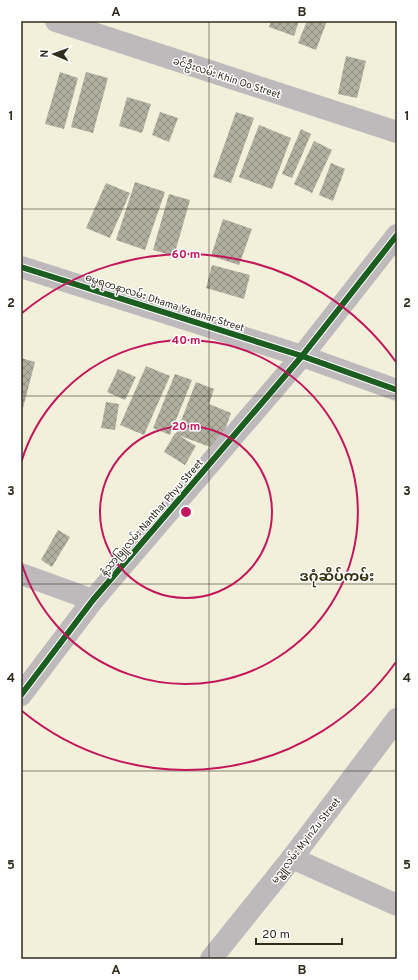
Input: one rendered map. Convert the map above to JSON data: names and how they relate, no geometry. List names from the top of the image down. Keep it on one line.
{"streets":{"street":["ခင်ဦးလမ်း Khin Oo Street","ဓမ္မရတနာလမ်း Dhama Yadanar Street","နံ့သာဖြူလမ်း Nanthar Phyu Street","မဥ္ဇူလမ်း MyinZu Street"]},"crossings":[["ဓမ္မရတနာလမ်း Dhama Yadanar Street","နံ့သာဖြူလမ်း Nanthar Phyu Street"]],"districts":["ဒဂုံဆိပ်ကမ်း"],"scale_bar":"20 m","north":"left","grid":{"columns":["A","B"],"rows":["1","2","3","4","5"]},"rings":["60 m","40 m","20 m"]}
